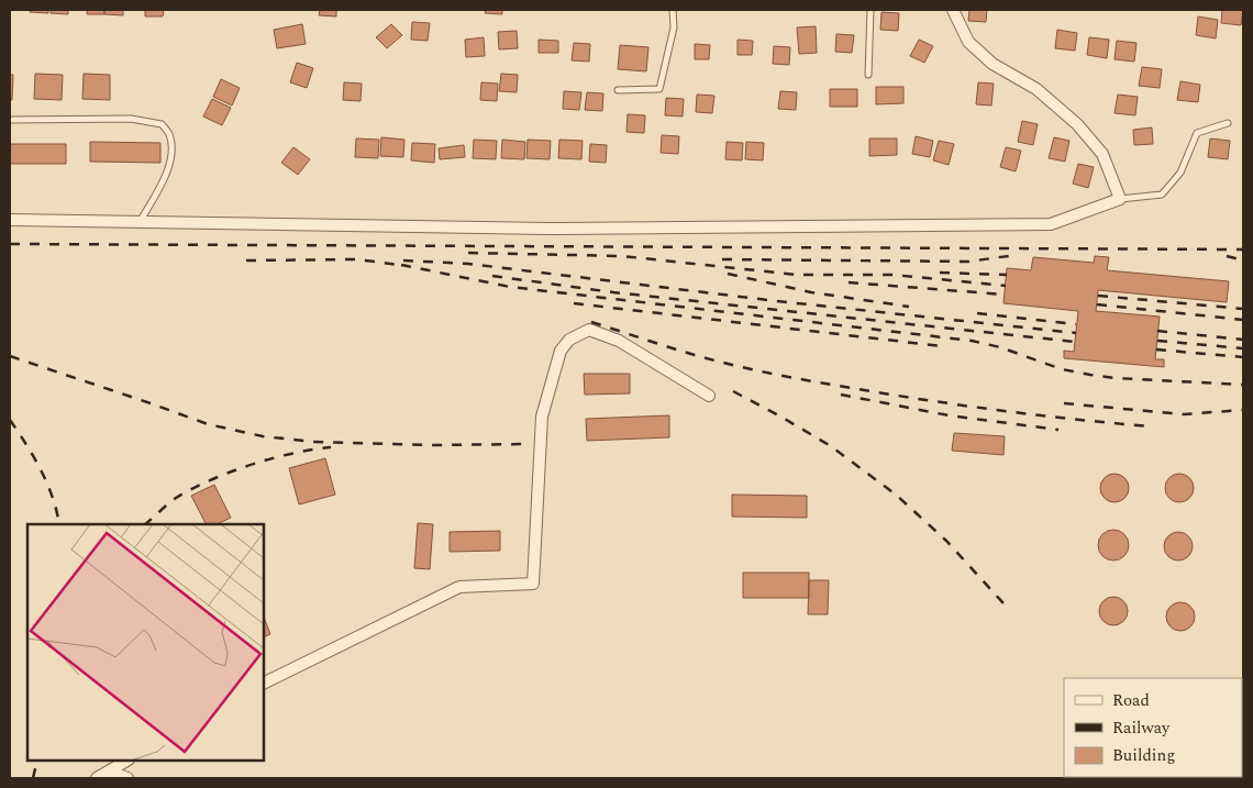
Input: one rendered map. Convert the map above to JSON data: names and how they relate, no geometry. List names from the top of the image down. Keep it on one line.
{"legend":["Road","Railway","Building"]}
